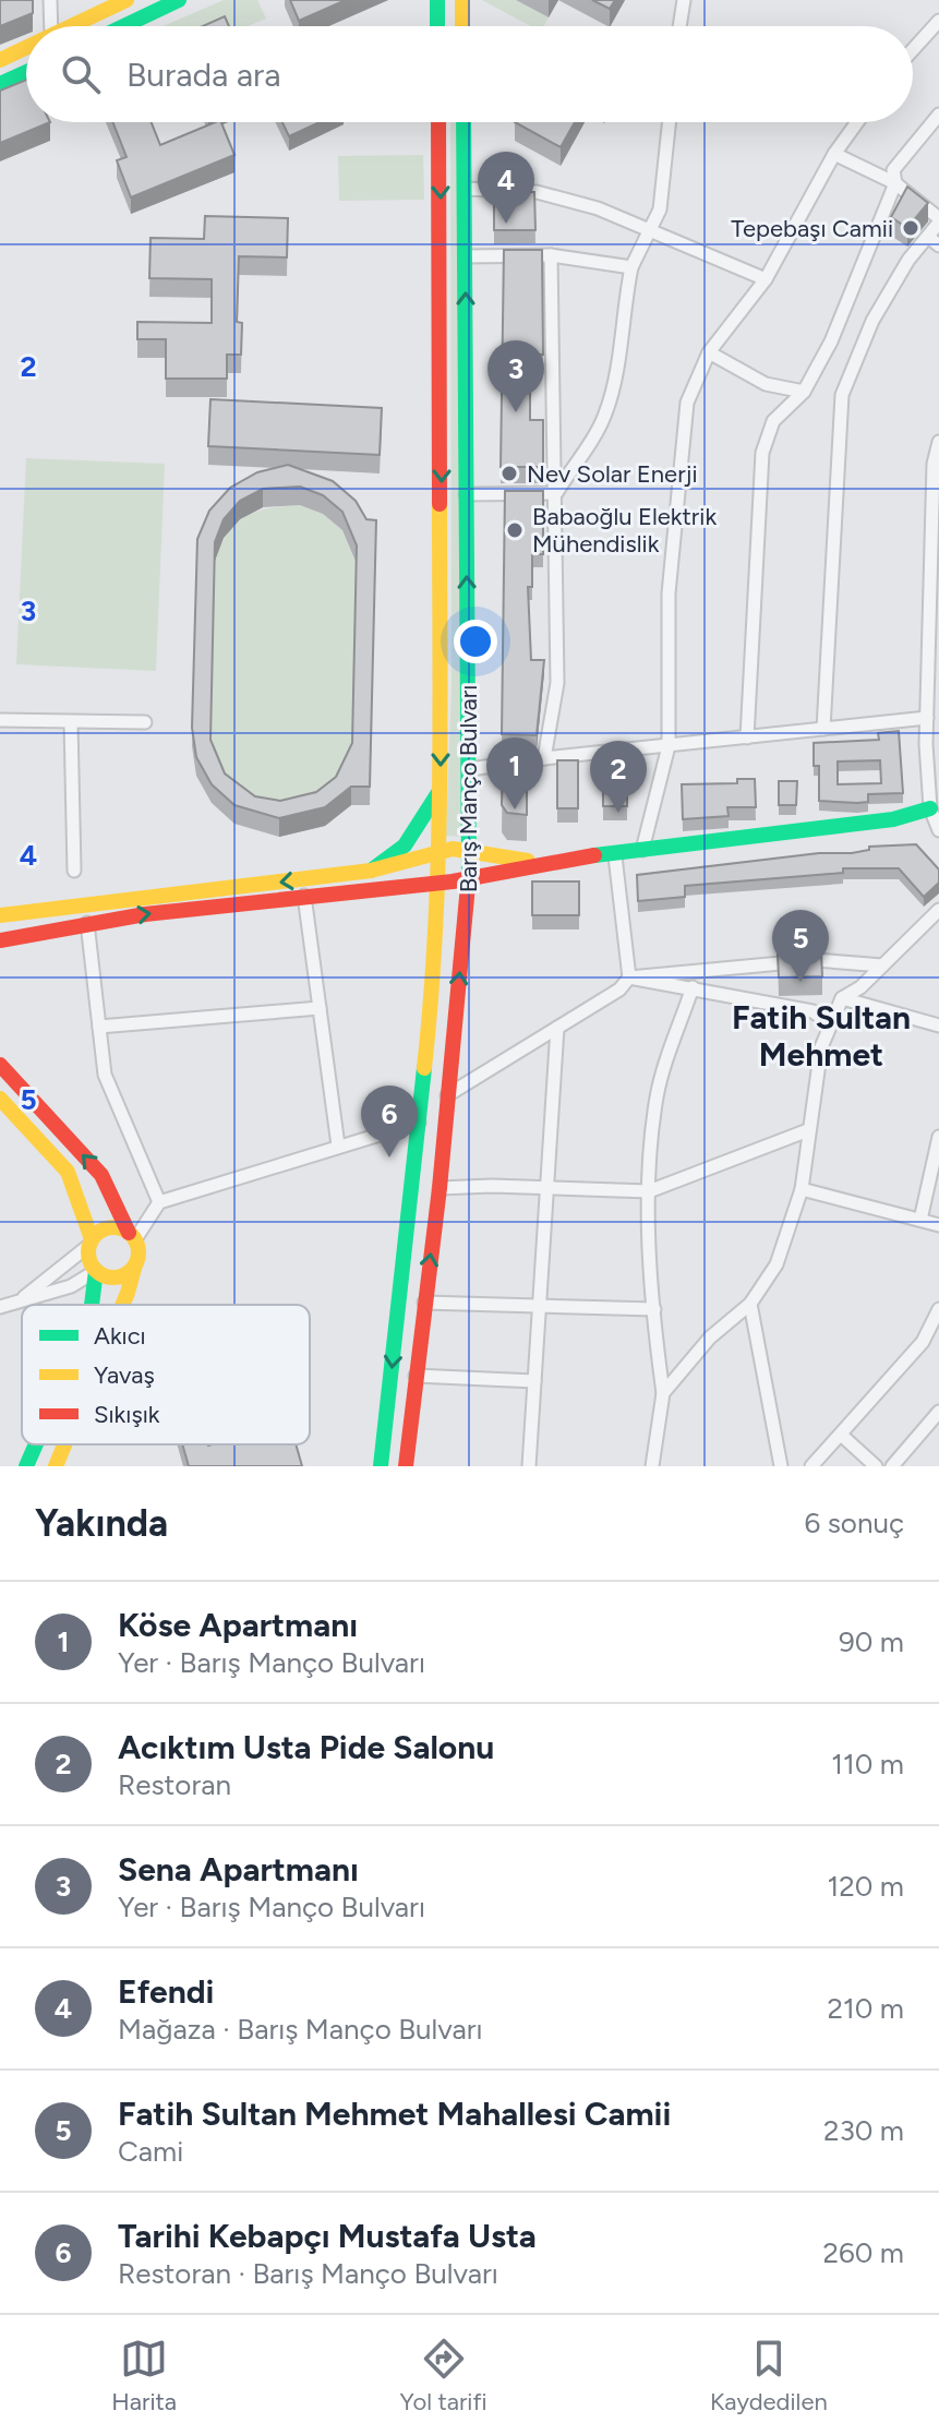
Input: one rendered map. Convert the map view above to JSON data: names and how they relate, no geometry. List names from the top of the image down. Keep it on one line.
{"streets":{"main road":["Barış Manço Bulvarı"]},"districts":["Fatih Sultan Mehmet"],"places":["Tepebaşı Camii","Nev Solar Enerji","Babaoğlu Elektrik Mühendislik"],"legend":["Akıcı","Yavaş","Sıkışık"],"page":{"search":"Burada ara","pins":["4","3","1","2","5","6"],"heading":["Yakında","6 sonuç"],"list":[{"mark":"1","name":"Köse Apartmanı","note":"Yer · Barış Manço Bulvarı","value":"90 m"},{"mark":"2","name":"Acıktım Usta Pide Salonu","note":"Restoran","value":"110 m"},{"mark":"3","name":"Sena Apartmanı","note":"Yer · Barış Manço Bulvarı","value":"120 m"},{"mark":"4","name":"Efendi","note":"Mağaza · Barış Manço Bulvarı","value":"210 m"},{"mark":"5","name":"Fatih Sultan Mehmet Mahallesi Camii","note":"Cami","value":"230 m"},{"mark":"6","name":"Tarihi Kebapçı Mustafa Usta","note":"Restoran · Barış Manço Bulvarı","value":"260 m"}],"nav":["Harita","Yol tarifi","Kaydedilen"]},"grid":{"rows":["2","3","4","5"]}}
